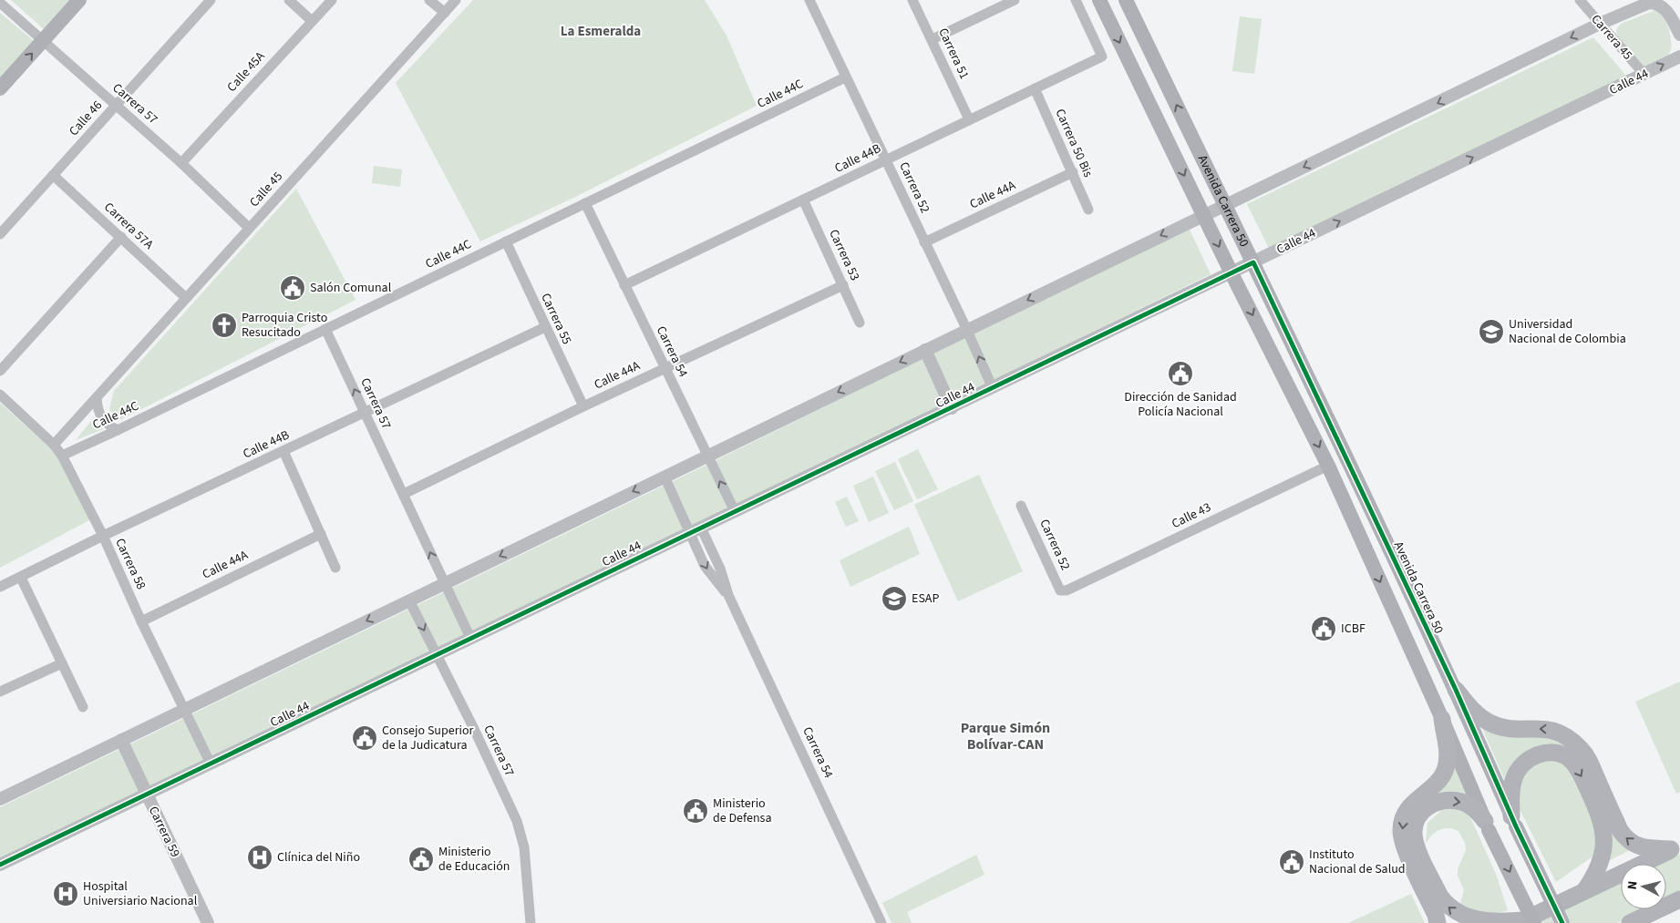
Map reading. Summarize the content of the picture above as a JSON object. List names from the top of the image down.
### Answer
{
  "streets": {
    "main road": ["Avenida Carrera 50"],
    "street": [
      "Carrera 45",
      "Carrera 51",
      "Calle 45A",
      "Calle 44",
      "Calle 44C",
      "Carrera 57",
      "Calle 46",
      "Carrera 50 Bis",
      "Calle 44B",
      "Carrera 52",
      "Calle 45",
      "Calle 44A",
      "Carrera 57A",
      "Carrera 53",
      "Carrera 55",
      "Carrera 54",
      "Calle 43",
      "Carrera 58",
      "Carrera 59"
    ]
  },
  "crossings": [
    ["Carrera 45", "Calle 44"],
    ["Carrera 51", "Calle 44B"],
    ["Calle 45A", "Carrera 57"],
    ["Calle 44", "Carrera 57"],
    ["Calle 44", "Carrera 52"],
    ["Calle 44", "Avenida Carrera 50"],
    ["Calle 44", "Carrera 54"],
    ["Calle 44", "Carrera 58"],
    ["Calle 44", "Carrera 59"],
    ["Calle 44C", "Carrera 57"],
    ["Calle 44C", "Carrera 52"],
    ["Calle 44C", "Carrera 55"],
    ["Calle 44C", "Carrera 54"],
    ["Calle 44C", "Carrera 58"],
    ["Carrera 57", "Calle 46"],
    ["Carrera 57", "Calle 44B"],
    ["Carrera 57", "Calle 45"],
    ["Carrera 57", "Calle 44A"],
    ["Calle 46", "Carrera 57A"],
    ["Carrera 50 Bis", "Calle 44B"],
    ["Carrera 50 Bis", "Calle 44A"],
    ["Calle 44B", "Carrera 52"],
    ["Calle 44B", "Carrera 53"],
    ["Calle 44B", "Carrera 55"],
    ["Calle 44B", "Carrera 54"],
    ["Calle 44B", "Carrera 58"],
    ["Carrera 52", "Calle 44A"],
    ["Carrera 52", "Calle 43"],
    ["Calle 45", "Carrera 57A"],
    ["Calle 45", "Carrera 58"],
    ["Calle 44A", "Carrera 53"],
    ["Calle 44A", "Carrera 55"],
    ["Calle 44A", "Carrera 54"],
    ["Calle 44A", "Carrera 58"],
    ["Avenida Carrera 50", "Calle 43"]
  ],
  "districts": ["La Esmeralda", "Parque Simón Bolívar-CAN"],
  "places": {
    "public building": [
      "Salón Comunal",
      "Dirección de Sanidad Policía Nacional",
      "ICBF",
      "Consejo Superior de la Judicatura",
      "Ministerio de Defensa",
      "Ministerio de Educación",
      "Instituto Nacional de Salud"
    ],
    "church": ["Parroquia Cristo Resucitado"],
    "school or university": ["Universidad Nacional de Colombia", "ESAP"],
    "hospital": ["Clínica del Niño", "Hospital Universiario Nacional"]
  },
  "north": "left"
}
